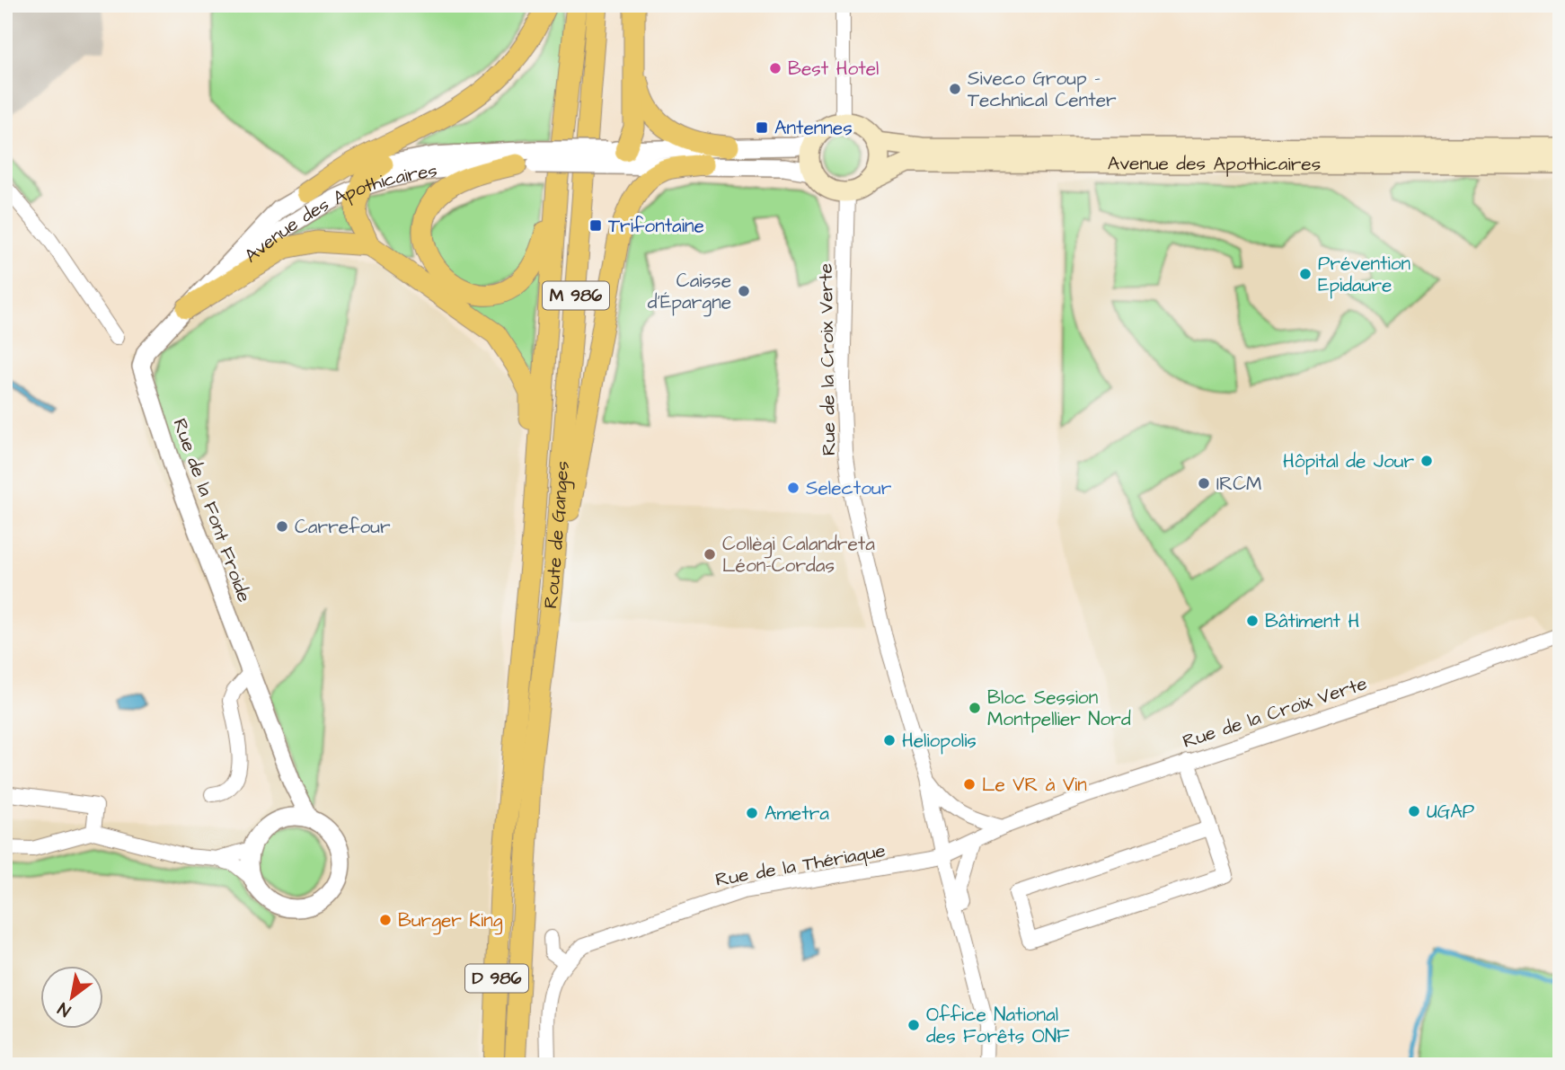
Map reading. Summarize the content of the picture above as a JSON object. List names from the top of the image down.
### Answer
{
  "streets": {
    "main road": [
      "Avenue des Apothicaires",
      "M 986",
      "Route de Ganges",
      "D 986"
    ],
    "street": ["Rue de la Croix Verte", "Rue de la Font Froide", "Rue de la Thériaque"]
  },
  "crossings": [
    ["Avenue des Apothicaires", "M 986"],
    ["Avenue des Apothicaires", "Rue de la Croix Verte"],
    ["Avenue des Apothicaires", "Rue de la Font Froide"],
    ["M 986", "Route de Ganges"],
    ["Rue de la Croix Verte", "Rue de la Thériaque"]
  ],
  "places": {
    "other": [
      "Best Hotel",
      "Siveco Group - Technical Center",
      "Prévention Epidaure",
      "Caisse d'Épargne",
      "Hôpital de Jour",
      "IRCM",
      "Selectour",
      "Carrefour",
      "Collègi Calandreta Léon-Cordas",
      "Bâtiment H",
      "Bloc Session Montpellier Nord",
      "Heliopolis",
      "Le VR à Vin",
      "UGAP",
      "Ametra",
      "Burger King",
      "Office National des Forêts ONF"
    ],
    "transit": ["Antennes", "Trifontaine"]
  },
  "north": "bottom left"
}
